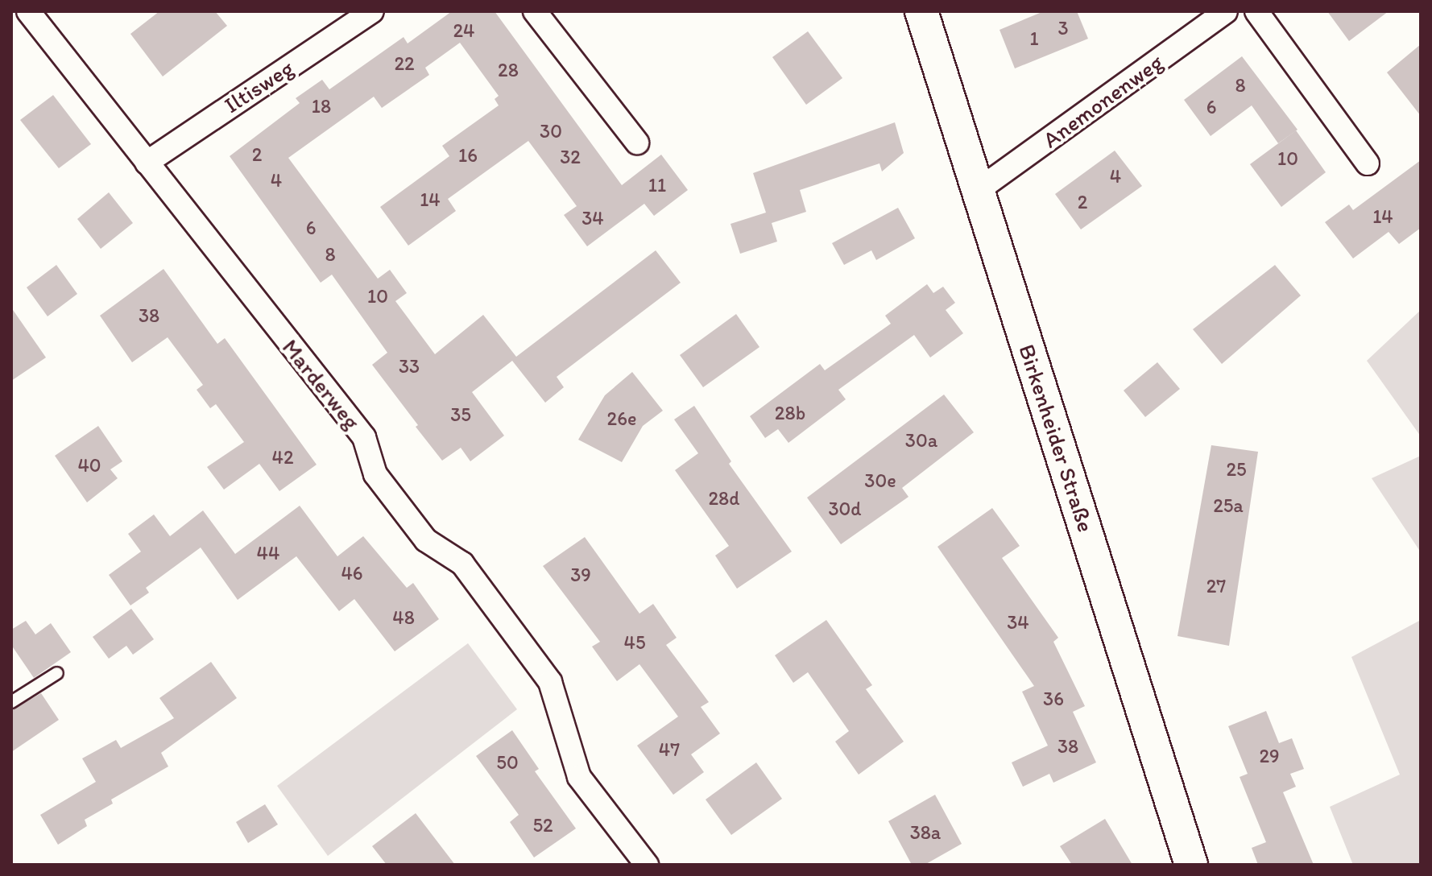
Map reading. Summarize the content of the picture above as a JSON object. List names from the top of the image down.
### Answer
{
  "streets": {
    "street": [
      "Iltisweg",
      "Anemonenweg",
      "Marderweg",
      "Birkenheider Straße"
    ]
  },
  "crossings": [
    ["Iltisweg", "Marderweg"],
    ["Anemonenweg", "Birkenheider Straße"]
  ],
  "house_numbers": [
    "3",
    "24",
    "1",
    "22",
    "28",
    "8",
    "18",
    "6",
    "30",
    "2",
    "16",
    "32",
    "10",
    "4",
    "4",
    "11",
    "14",
    "2",
    "14",
    "34",
    "6",
    "8",
    "10",
    "38",
    "33",
    "28b",
    "35",
    "26e",
    "30a",
    "42",
    "40",
    "25",
    "30e",
    "28d",
    "25a",
    "30d",
    "44",
    "46",
    "39",
    "27",
    "48",
    "34",
    "45",
    "36",
    "38",
    "47",
    "29",
    "50",
    "52",
    "38a"
  ]
}
